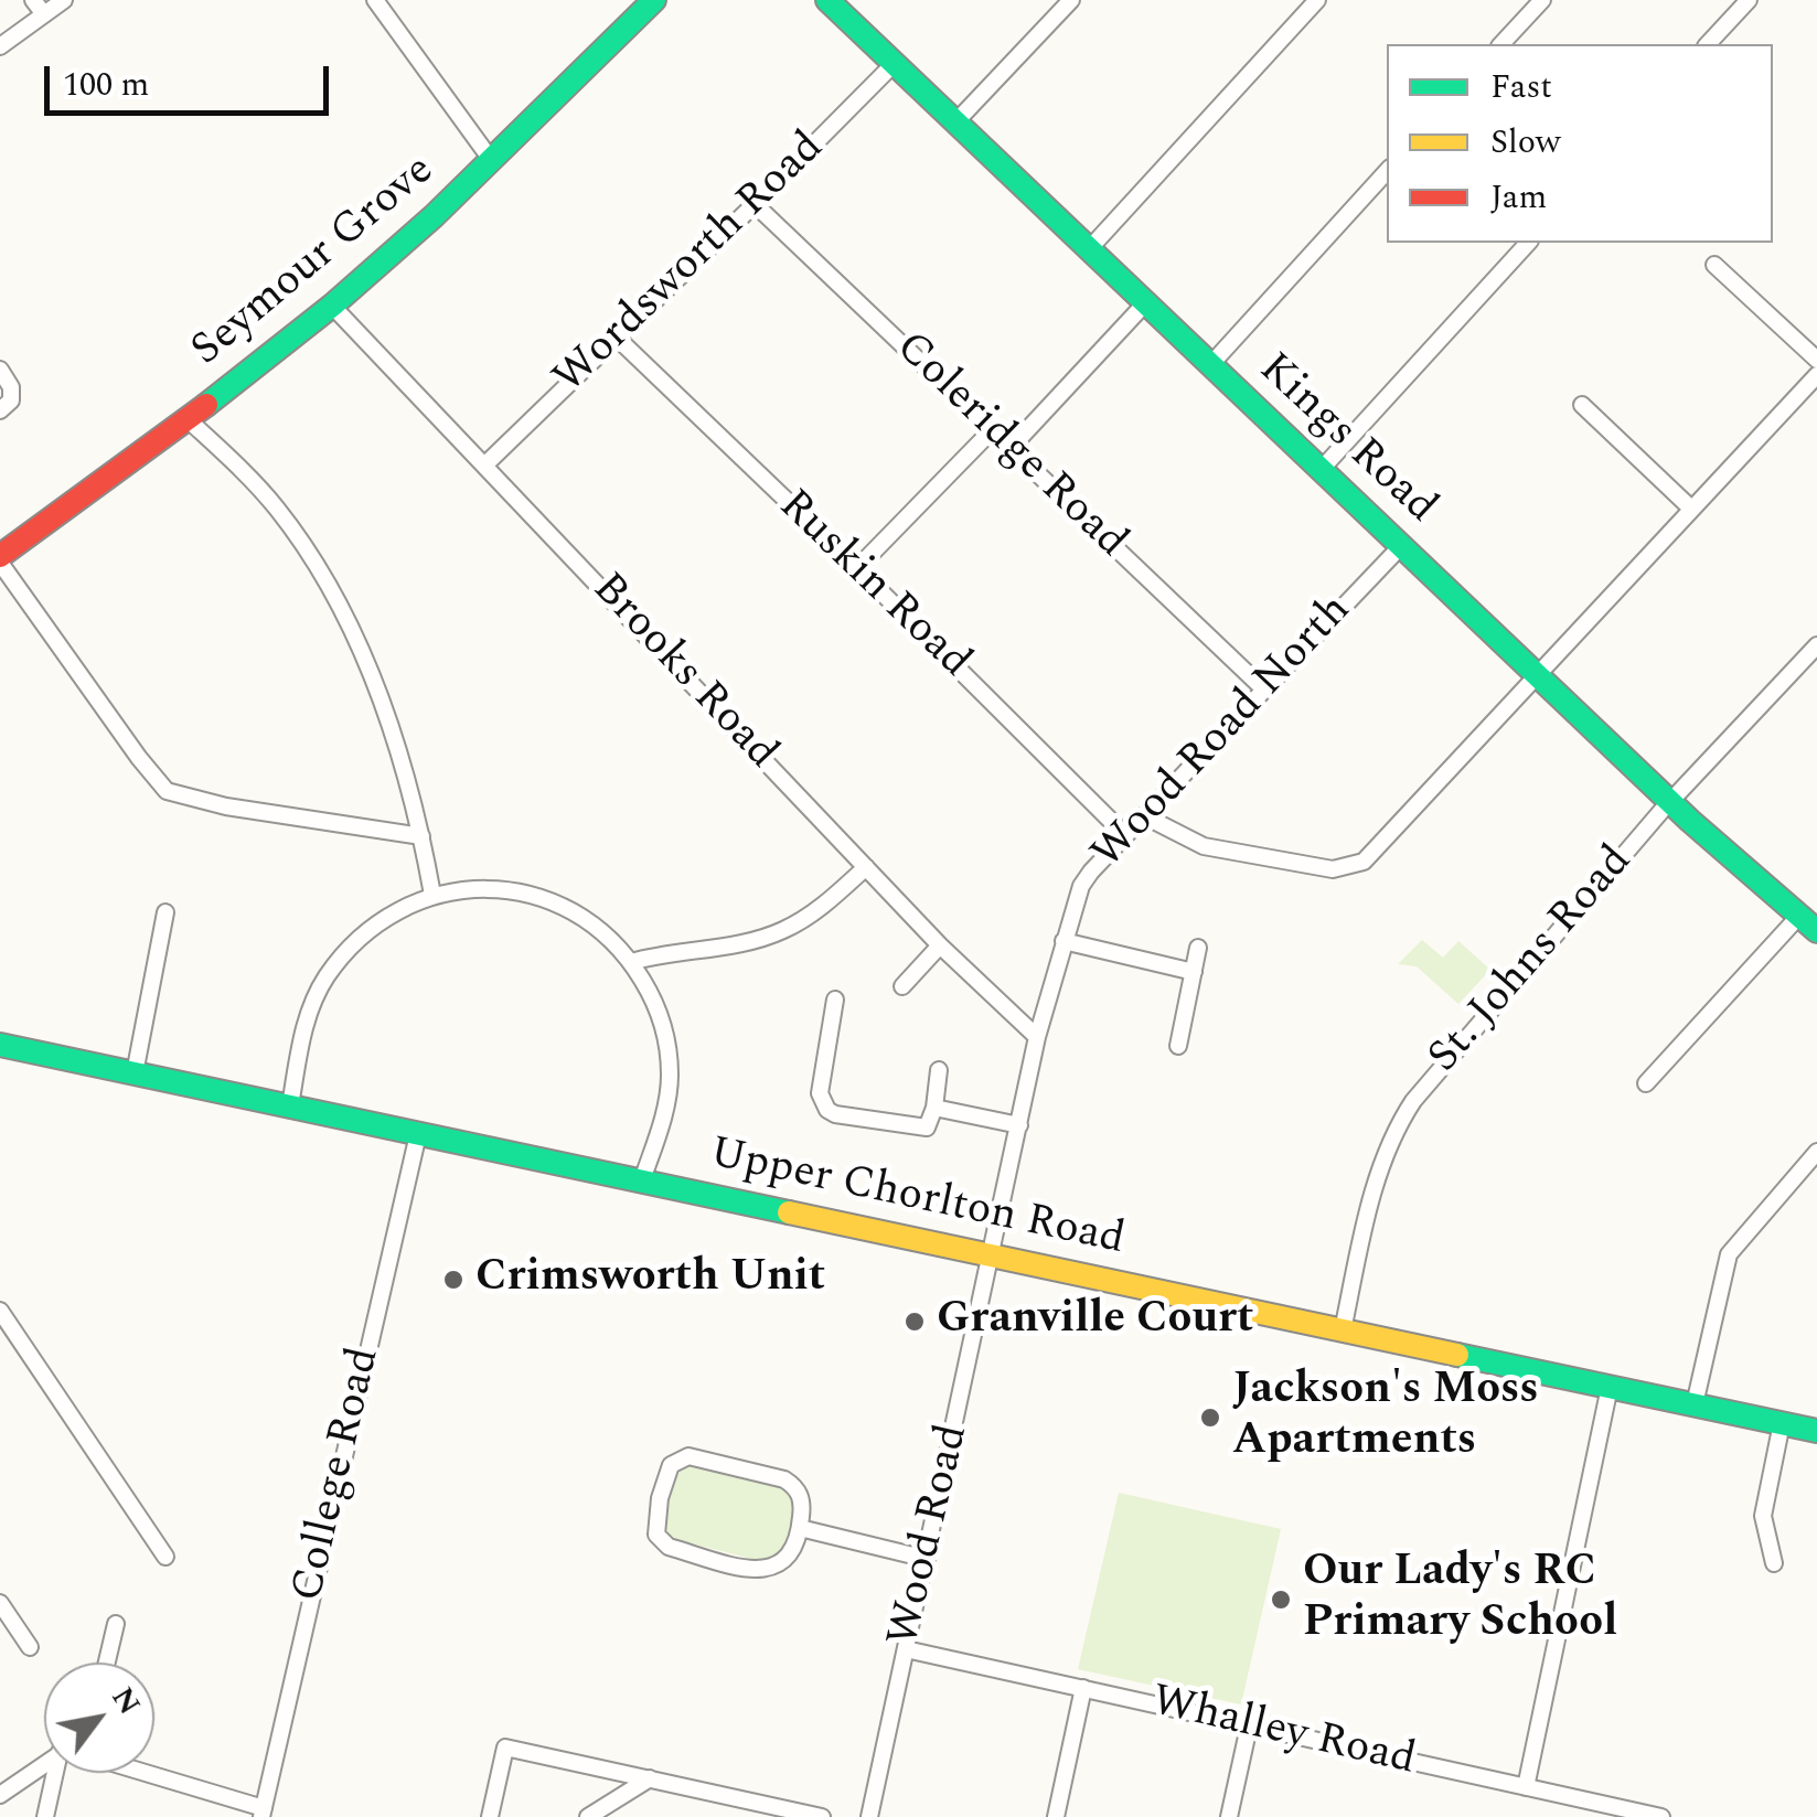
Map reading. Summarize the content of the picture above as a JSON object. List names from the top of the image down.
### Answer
{
  "streets": {
    "main road": ["Seymour Grove", "Kings Road", "Upper Chorlton Road"],
    "street": [
      "Wordsworth Road",
      "Coleridge Road",
      "Ruskin Road",
      "Brooks Road",
      "Wood Road North",
      "St. Johns Road",
      "College Road",
      "Wood Road",
      "Whalley Road"
    ]
  },
  "crossings": [
    ["Seymour Grove", "Brooks Road"],
    ["Wordsworth Road", "Kings Road"],
    ["Wordsworth Road", "Coleridge Road"],
    ["Wordsworth Road", "Ruskin Road"],
    ["Wordsworth Road", "Brooks Road"],
    ["Kings Road", "Wood Road North"],
    ["Kings Road", "St. Johns Road"],
    ["Coleridge Road", "Wood Road North"],
    ["Ruskin Road", "Wood Road North"],
    ["Brooks Road", "Wood Road North"],
    ["Wood Road North", "Upper Chorlton Road"],
    ["Wood Road North", "Wood Road"],
    ["St. Johns Road", "Upper Chorlton Road"],
    ["Upper Chorlton Road", "College Road"],
    ["Upper Chorlton Road", "Wood Road"],
    ["Wood Road", "Whalley Road"]
  ],
  "places": [
    "Crimsworth Unit",
    "Granville Court",
    "Jackson's Moss Apartments",
    "Our Lady's RC Primary School"
  ],
  "legend": ["Fast", "Slow", "Jam"],
  "scale_bar": "100 m",
  "north": "top right"
}
